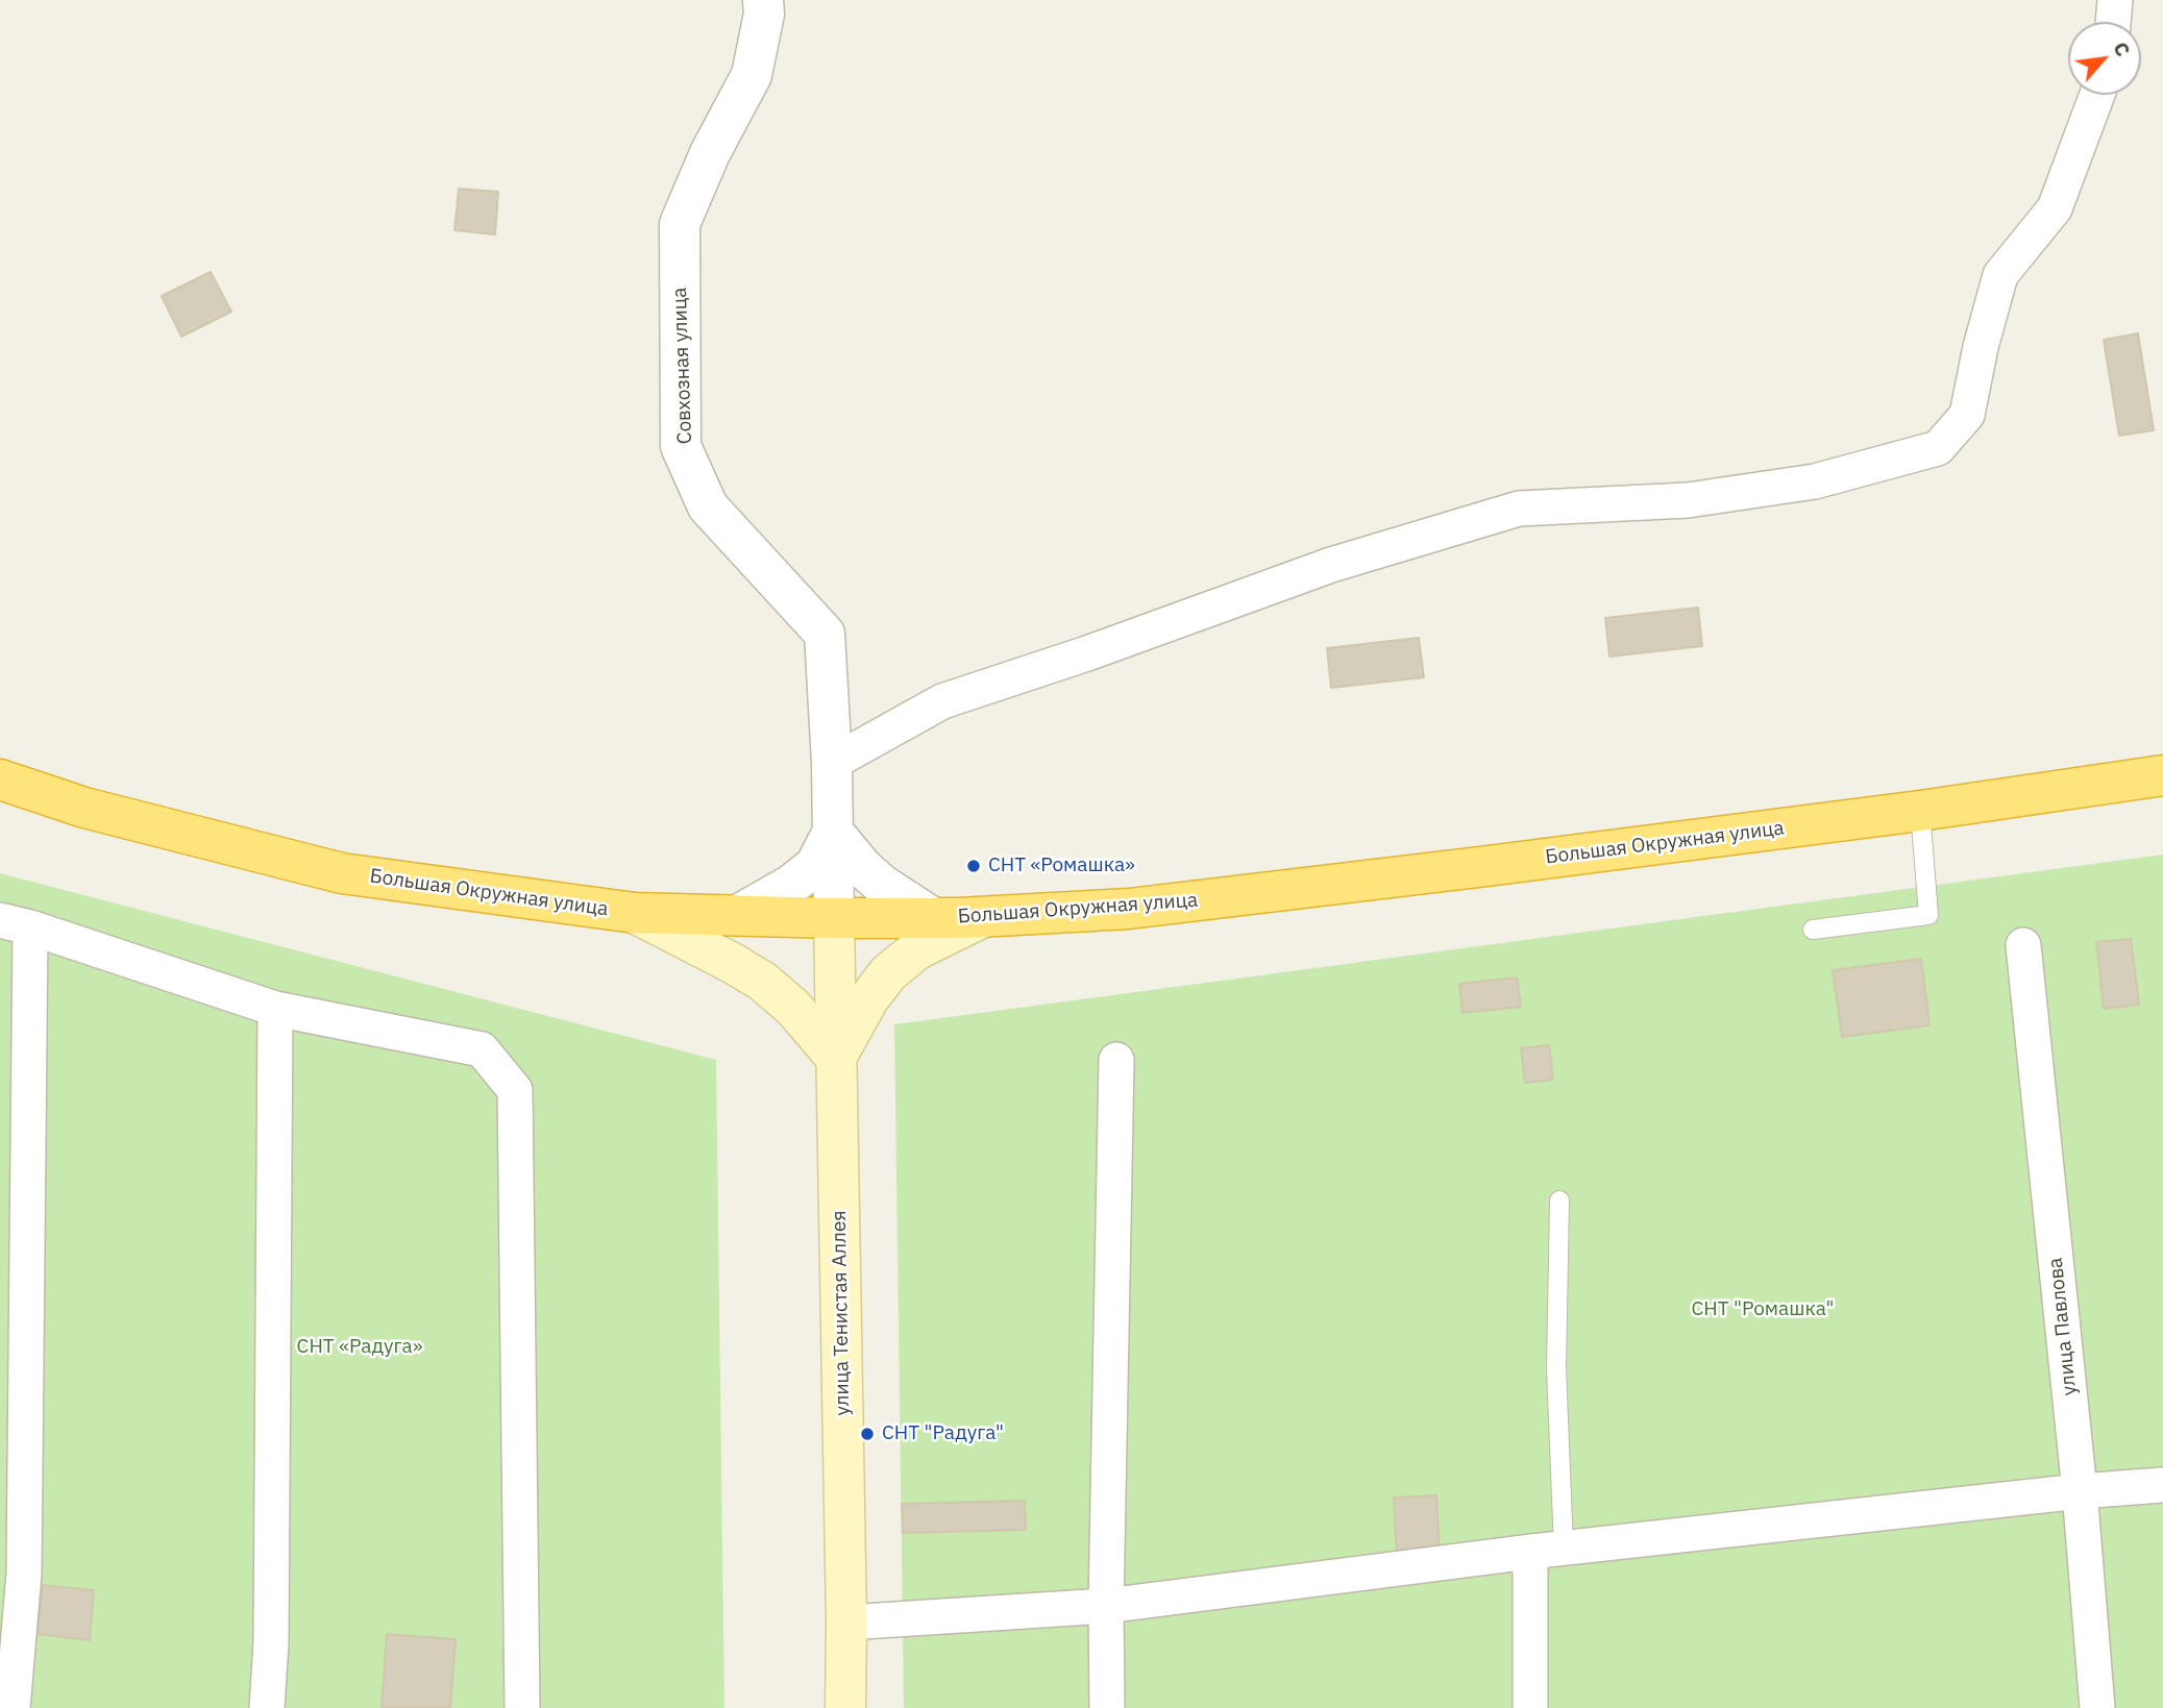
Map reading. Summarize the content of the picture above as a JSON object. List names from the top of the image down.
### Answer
{
  "streets": {
    "highway": ["Большая Окружная улица"],
    "main road": ["улица Тенистая Аллея"],
    "street": ["Совхозная улица", "улица Павлова"]
  },
  "crossings": [
    ["Совхозная улица", "Большая Окружная улица"],
    ["Совхозная улица", "улица Тенистая Аллея"],
    ["Большая Окружная улица", "улица Тенистая Аллея"]
  ],
  "parks": ["СНТ \"Ромашка\"", "СНТ «Радуга»"],
  "places": ["СНТ «Ромашка»", "СНТ \"Радуга\""],
  "north": "top right"
}
